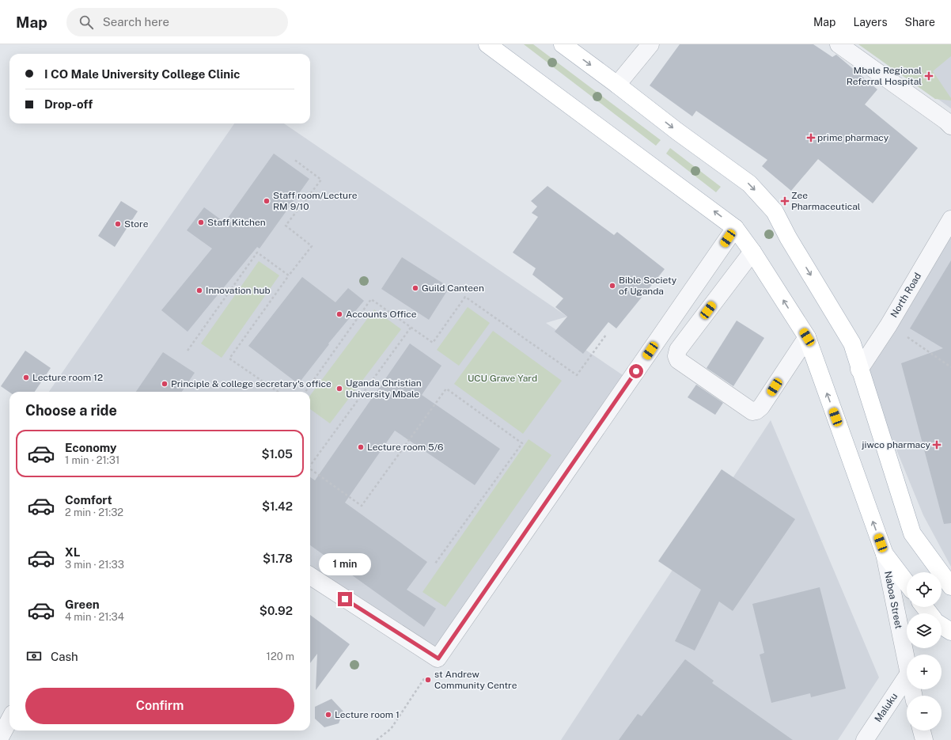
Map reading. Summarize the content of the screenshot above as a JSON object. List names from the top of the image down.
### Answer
{
  "streets": {
    "street": ["North Road", "Naboa Street", "Maluku"]
  },
  "parks": ["UCU Grave Yard"],
  "places": {
    "health": [
      "Mbale Regional Referral Hospital",
      "prime pharmacy",
      "Zee Pharmaceutical",
      "jiwco pharmacy"
    ],
    "other": [
      "Staff room/Lecture RM 9/10",
      "Staff Kitchen",
      "Store",
      "Bible Society of Uganda",
      "Guild Canteen",
      "Innovation hub",
      "Accounts Office",
      "Lecture room 12",
      "Principle & college secretary's office",
      "Uganda Christian University Mbale",
      "Lecture room 5/6",
      "st Andrew Community Centre",
      "Lecture room 1"
    ]
  },
  "page": {
    "header": "Map",
    "search": "Search here",
    "nav": ["Map", "Layers", "Share"],
    "banner": ["I CO Male University College Clinic", "Drop-off"],
    "heading": "Choose a ride",
    "list": [
      {
        "name": "Economy",
        "note": "1 min · 21:31",
        "value": "$1.05"
      },
      {
        "name": "Comfort",
        "note": "2 min · 21:32",
        "value": "$1.42"
      },
      {
        "name": "XL",
        "note": "3 min · 21:33",
        "value": "$1.78"
      },
      {
        "name": "Green",
        "note": "4 min · 21:34",
        "value": "$0.92"
      }
    ],
    "bubble": "1 min",
    "map_buttons": ["+", "−"],
    "pay": ["Cash", "120 m"],
    "buttons": "Confirm"
  }
}
